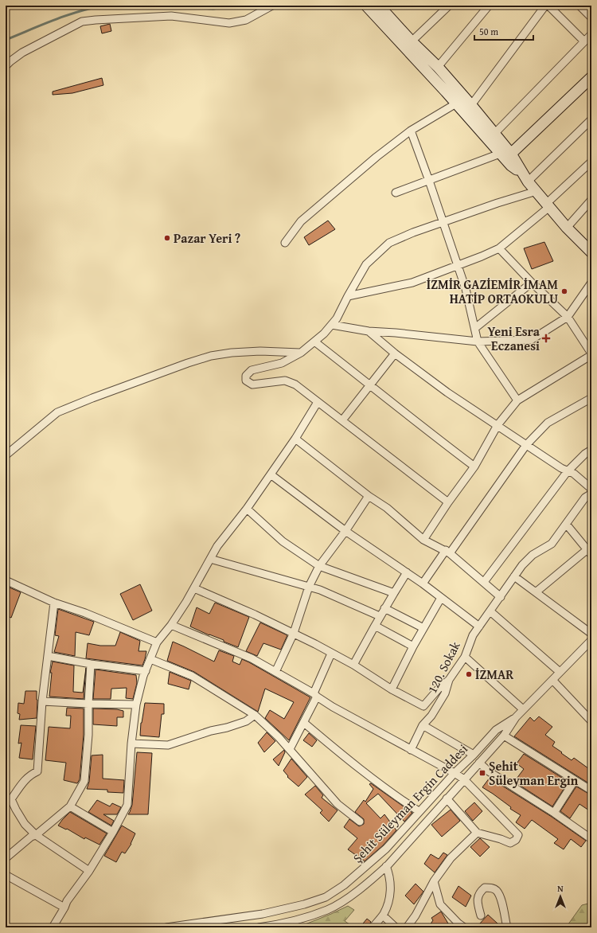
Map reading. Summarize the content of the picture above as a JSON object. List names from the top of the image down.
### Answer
{
  "streets": {
    "street": ["120. Sokak", "Şehit Süleyman Ergin Caddesi"]
  },
  "places": {
    "other": ["Pazar Yeri ?", "İZMİR GAZİEMİR İMAM HATİP ORTAOKULU", "İZMAR"],
    "health": ["Yeni Esra Eczanesi"],
    "transit": ["Şehit Süleyman Ergin"]
  },
  "scale_bar": "50 m",
  "north": "top"
}
